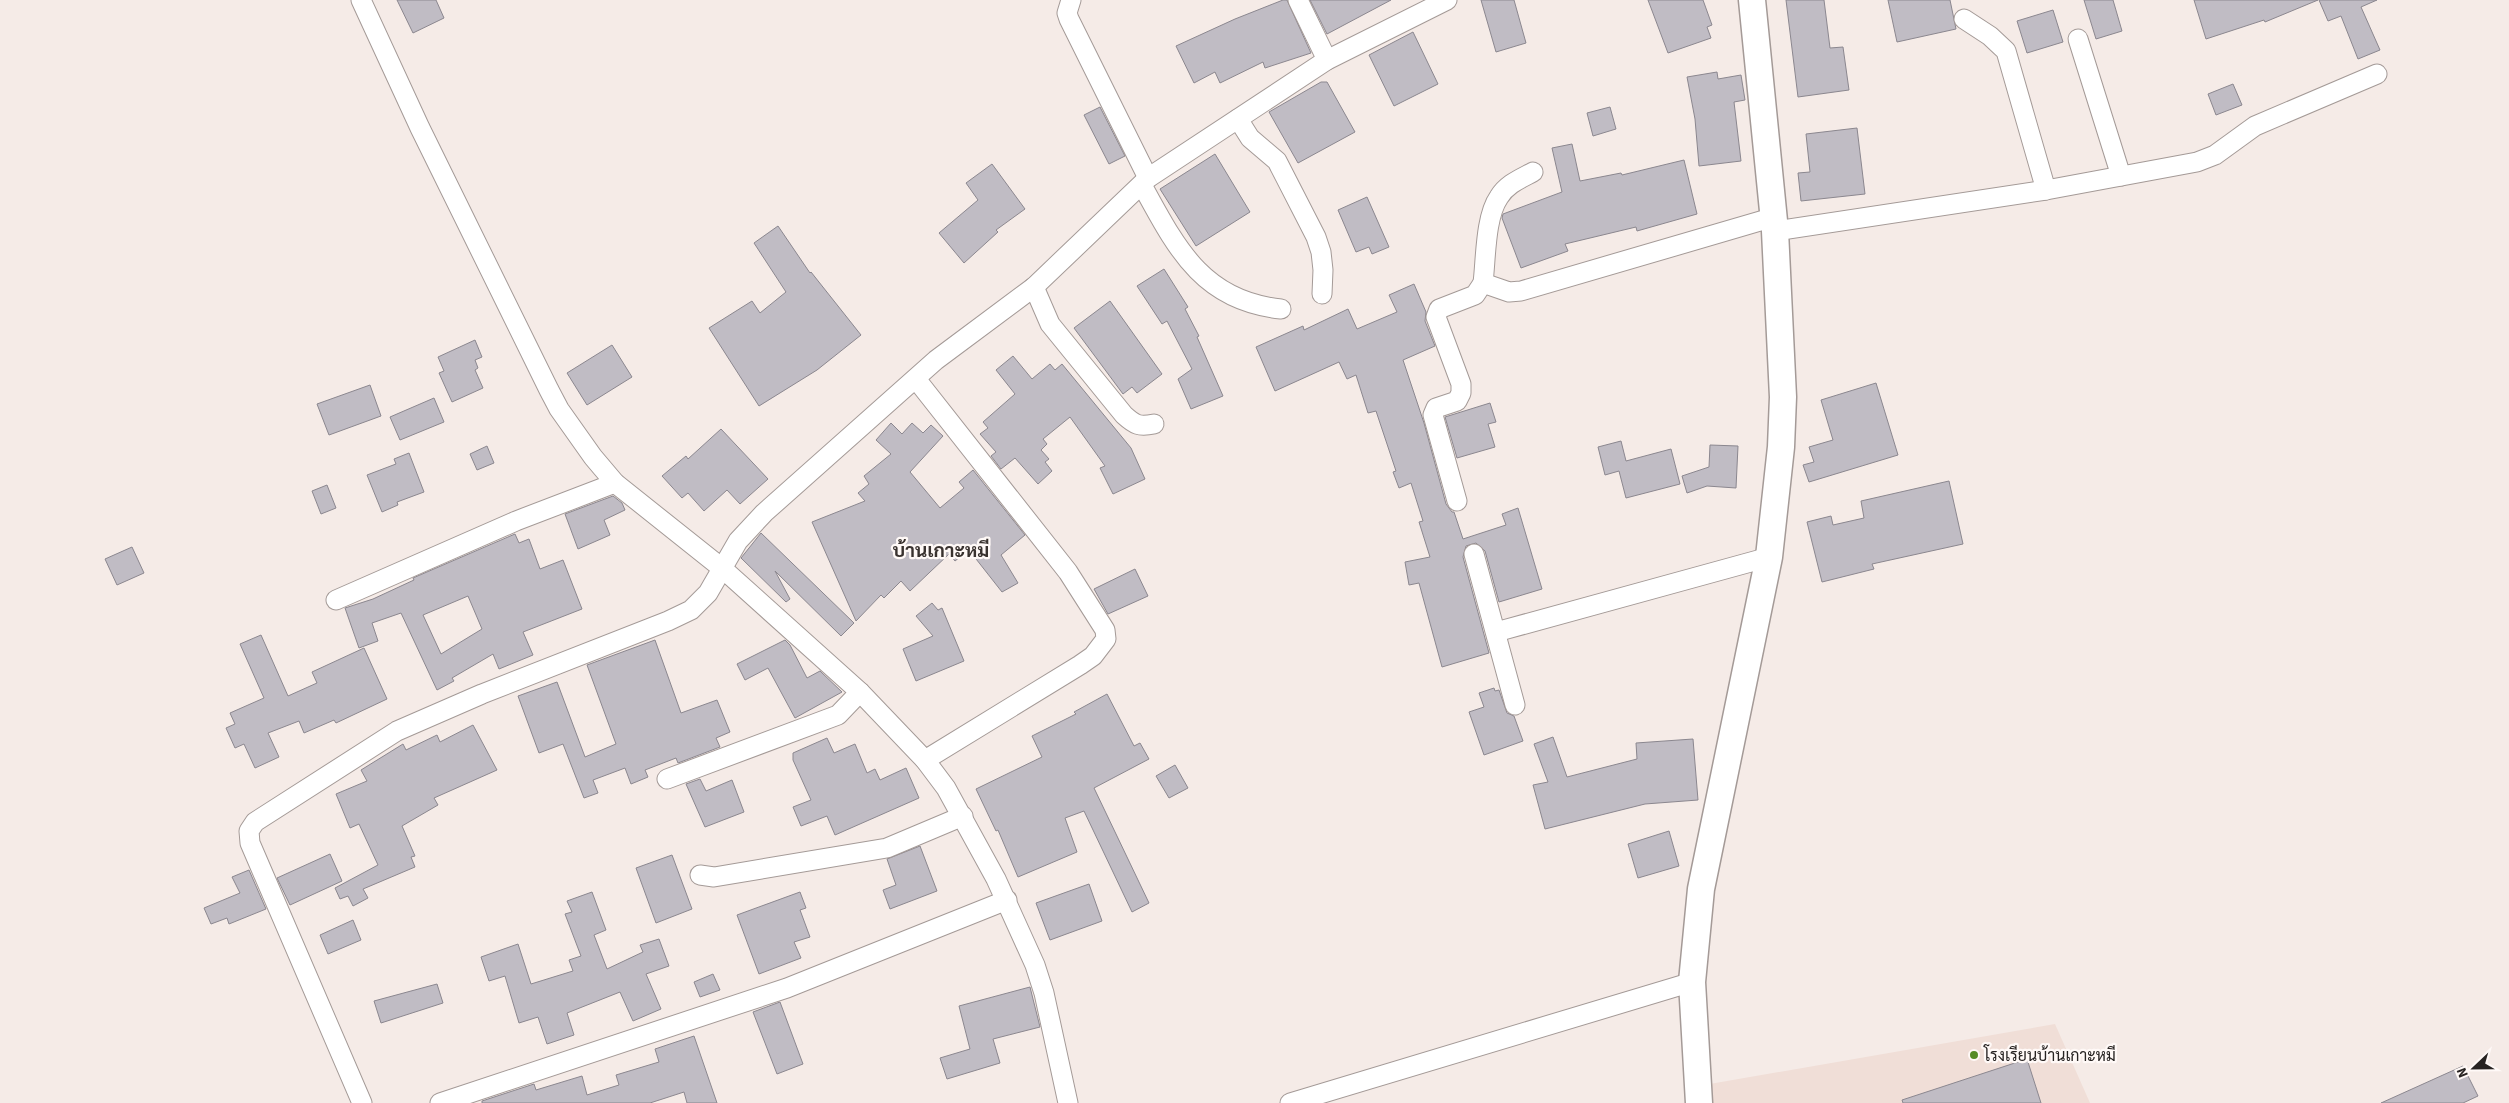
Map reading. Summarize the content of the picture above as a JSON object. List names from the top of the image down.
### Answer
{
  "districts": ["บ้านเกาะหมี"],
  "places": ["โรงเรียนบ้านเกาะหมี"],
  "north": "left"
}
